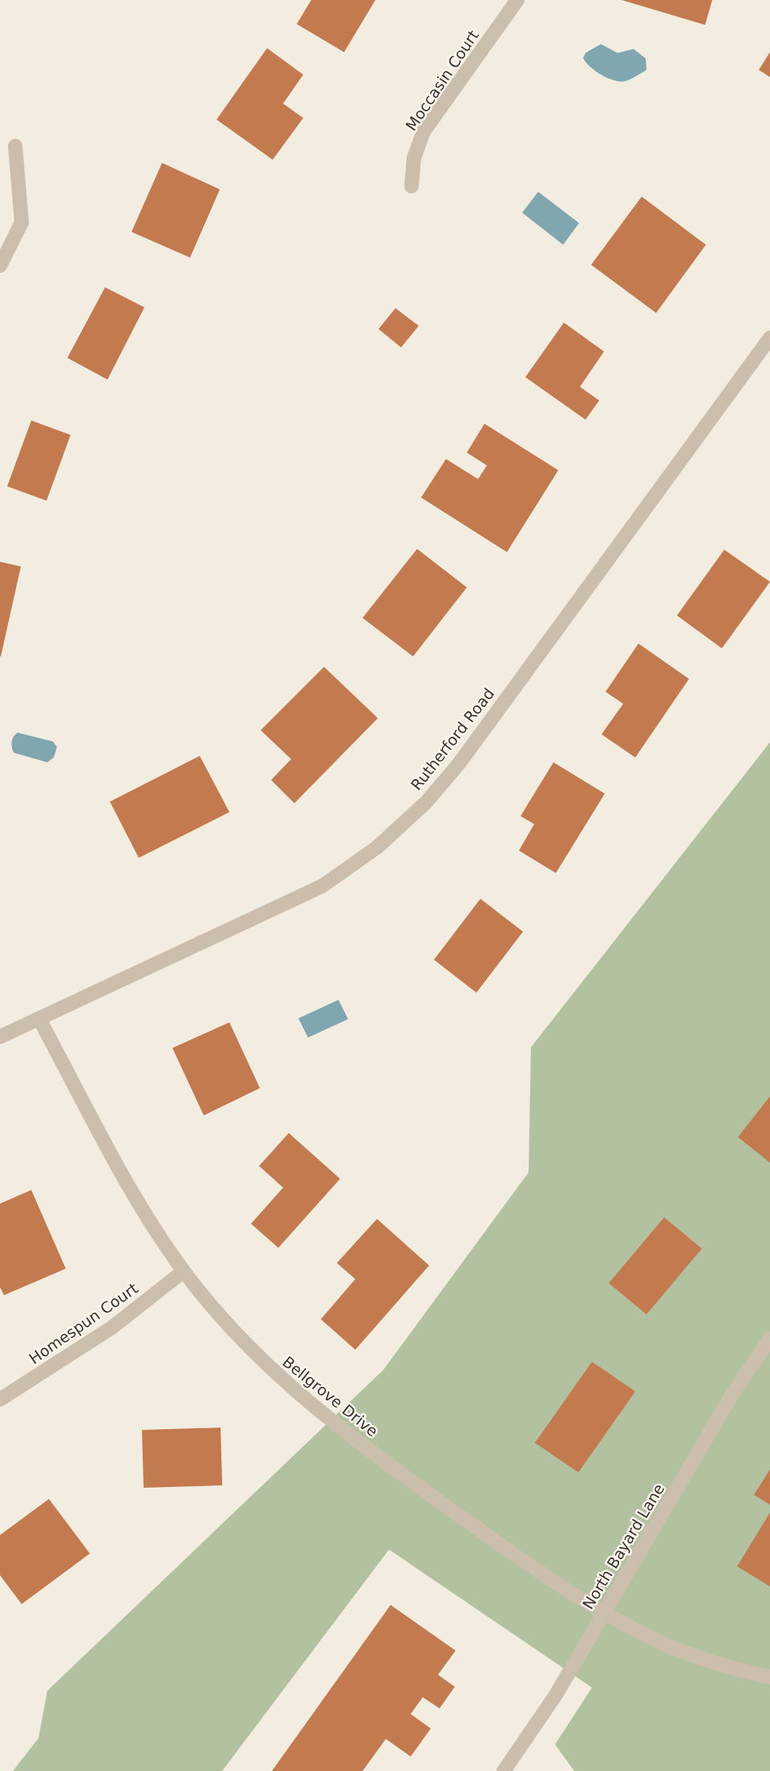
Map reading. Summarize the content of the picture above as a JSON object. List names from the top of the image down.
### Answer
{
  "streets": {
    "street": [
      "Moccasin Court",
      "Rutherford Road",
      "Homespun Court",
      "Bellgrove Drive",
      "North Bayard Lane"
    ]
  },
  "crossings": [
    ["Rutherford Road", "Bellgrove Drive"],
    ["Homespun Court", "Bellgrove Drive"],
    ["Bellgrove Drive", "North Bayard Lane"]
  ]
}
